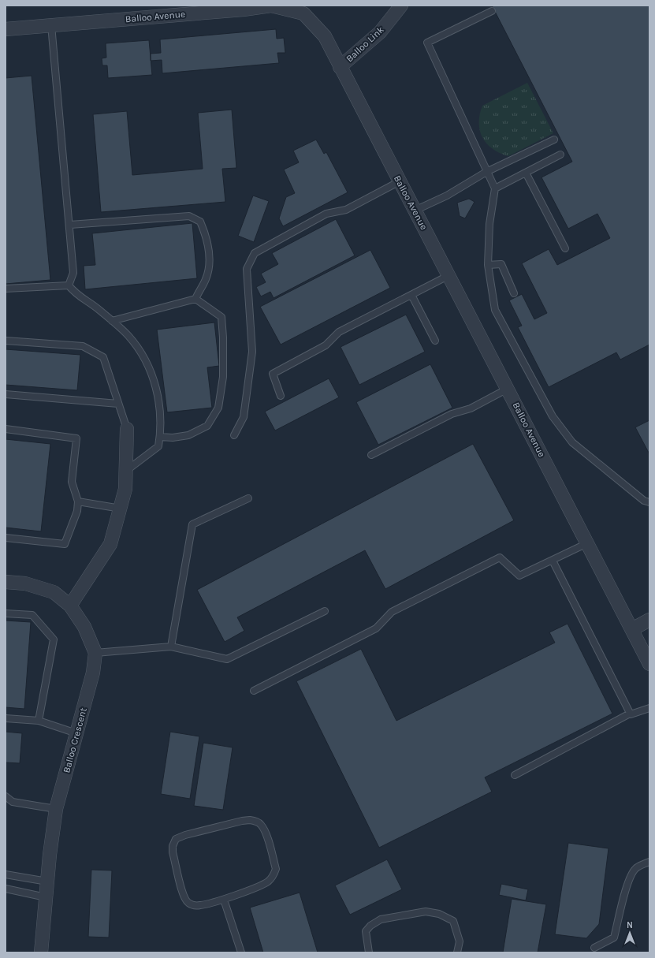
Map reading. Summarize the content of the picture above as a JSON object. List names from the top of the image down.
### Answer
{
  "streets": {
    "street": ["Balloo Avenue", "Balloo Link", "Balloo Crescent"]
  },
  "crossings": [
    ["Balloo Avenue", "Balloo Link"]
  ],
  "north": "top"
}
